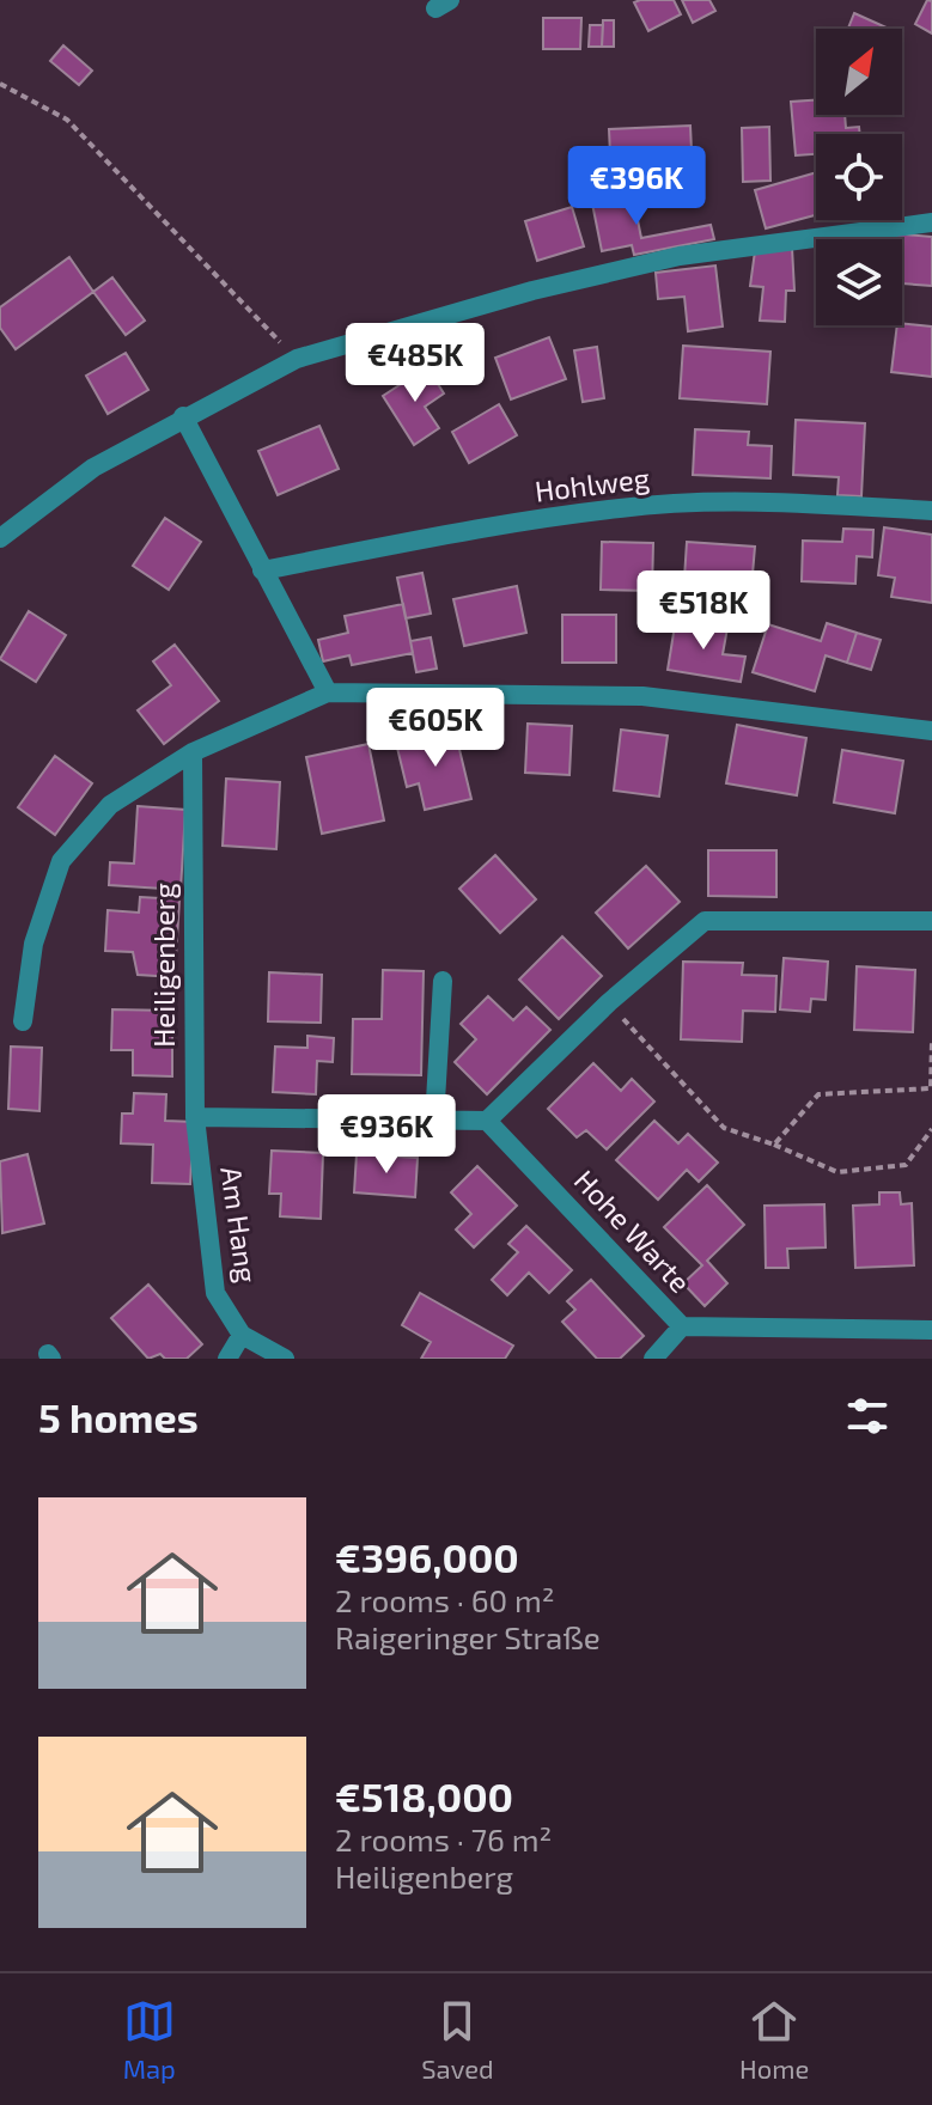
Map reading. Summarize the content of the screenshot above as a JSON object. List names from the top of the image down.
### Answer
{
  "streets": {
    "street": [
      "Hohlweg",
      "Heiligenberg",
      "Am Hang",
      "Hohe Warte"
    ]
  },
  "crossings": [
    ["Heiligenberg", "Am Hang"]
  ],
  "north": "top right",
  "page": {
    "price": [
      "€396K",
      "€485K",
      "€518K",
      "€605K",
      "€936K"
    ],
    "heading": "5 homes",
    "list": [
      {
        "name": "€396,000",
        "note": "2 rooms · 60 m² · Raigeringer Straße"
      },
      {
        "name": "€518,000",
        "note": "2 rooms · 76 m² · Heiligenberg"
      }
    ],
    "tabs": ["Map", "Saved", "Home"]
  }
}
